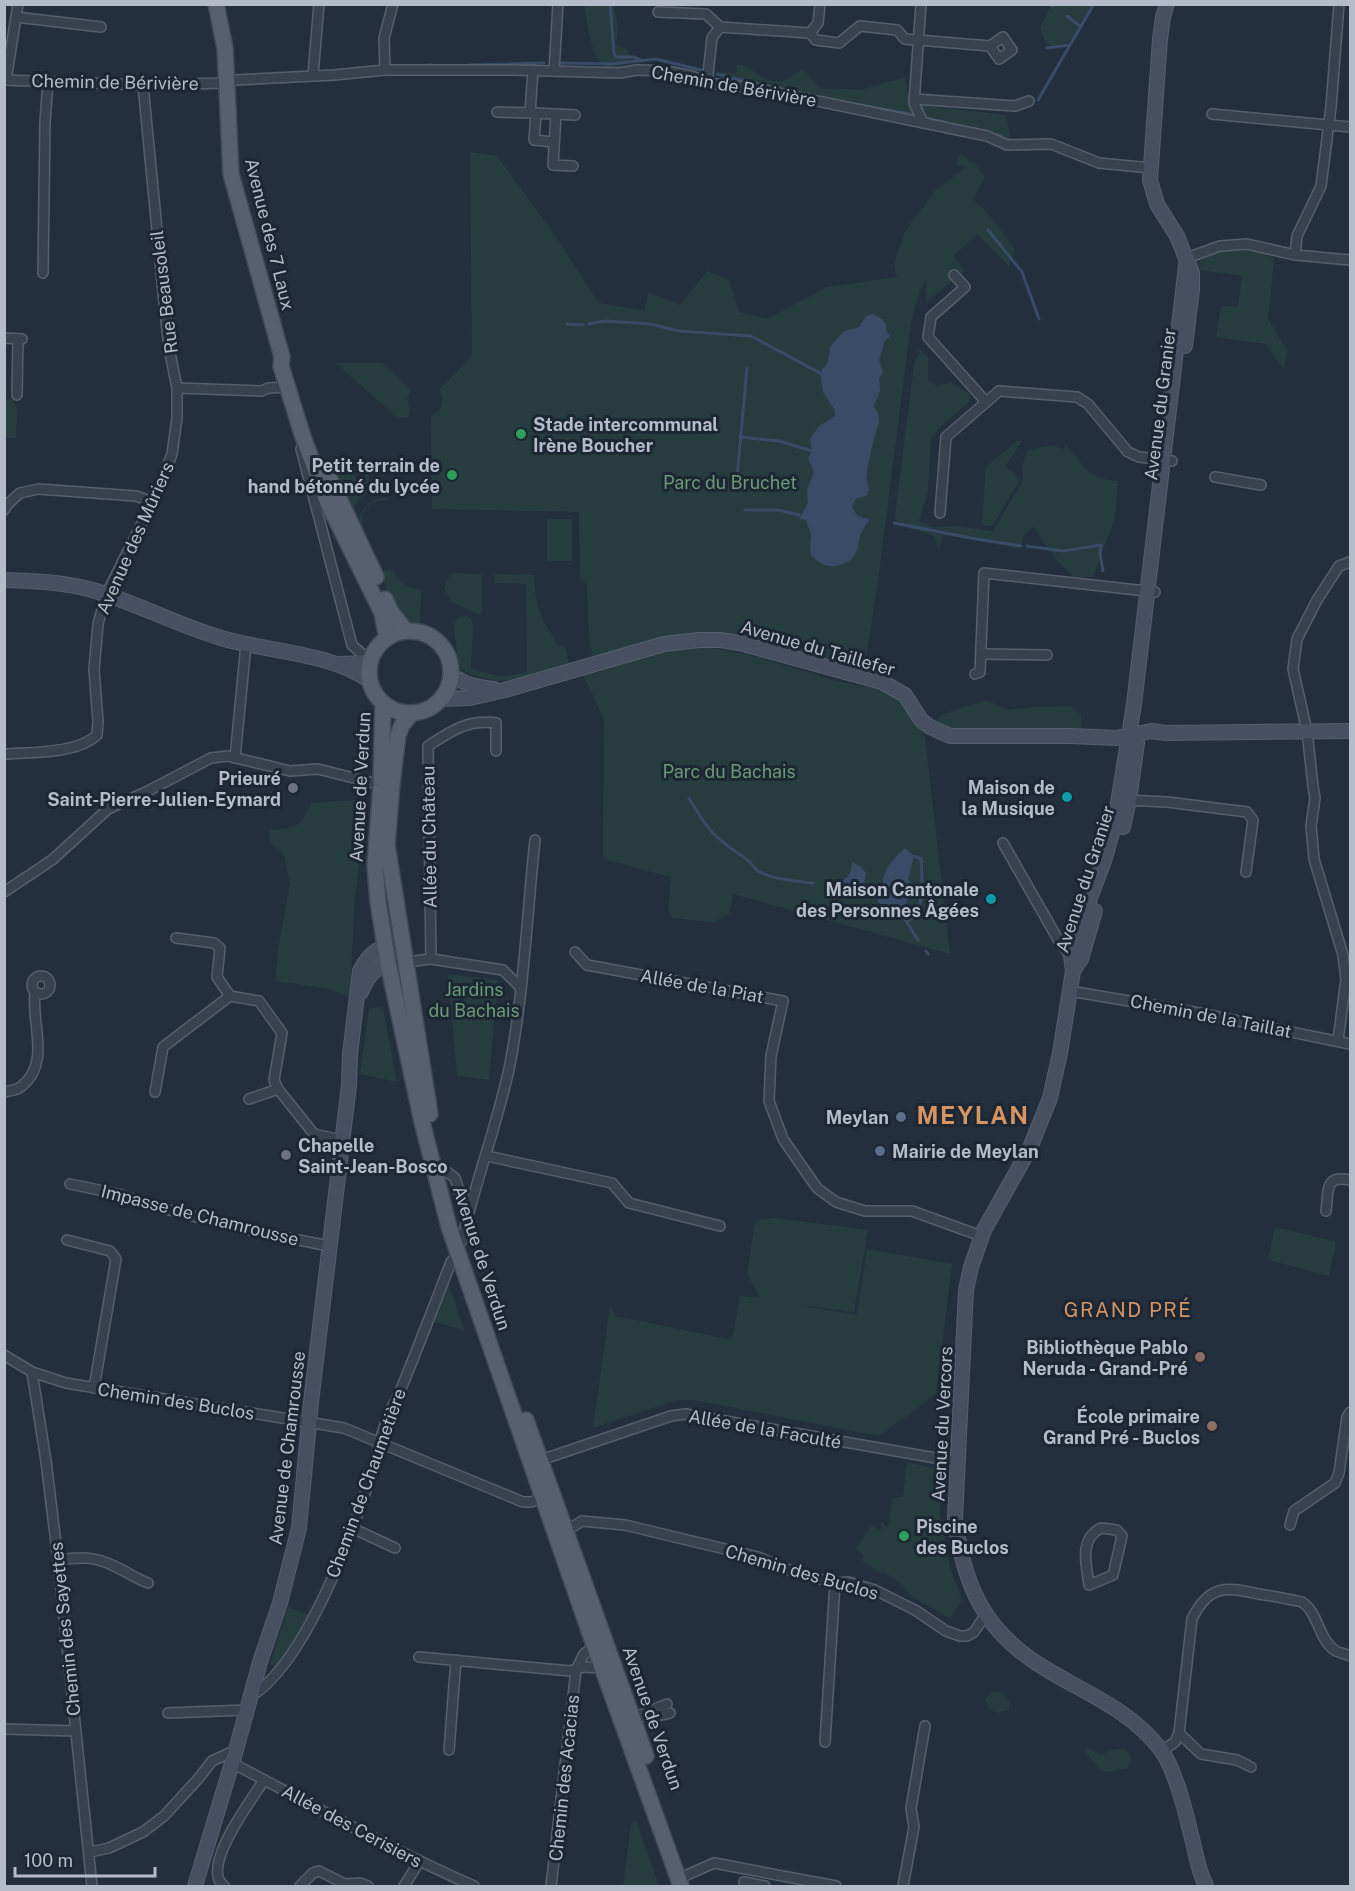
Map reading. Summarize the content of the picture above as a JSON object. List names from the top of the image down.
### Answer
{
  "streets": {
    "main road": ["Avenue des 7 Laux", "Avenue de Verdun"],
    "street": [
      "Chemin de Bérivière",
      "Rue Beausoleil",
      "Avenue du Granier",
      "Avenue des Mûriers",
      "Avenue du Taillefer",
      "Allée du Château",
      "Allée de la Piat",
      "Chemin de la Taillat",
      "Impasse de Chamrousse",
      "Chemin des Buclos",
      "Avenue du Vercors",
      "Allée de la Faculté",
      "Avenue de Chamrousse",
      "Chemin de Chaumetière",
      "Chemin des Sayettes",
      "Chemin des Acacias",
      "Allée des Cerisiers"
    ]
  },
  "crossings": [
    ["Chemin de Bérivière", "Avenue des 7 Laux"],
    ["Chemin de Bérivière", "Rue Beausoleil"],
    ["Avenue des 7 Laux", "Avenue du Taillefer"],
    ["Avenue des 7 Laux", "Avenue de Verdun"],
    ["Rue Beausoleil", "Avenue des Mûriers"],
    ["Avenue du Granier", "Avenue du Taillefer"],
    ["Avenue du Granier", "Avenue du Vercors"],
    ["Avenue du Taillefer", "Avenue de Verdun"],
    ["Avenue de Verdun", "Chemin des Buclos"],
    ["Avenue de Verdun", "Allée de la Faculté"],
    ["Avenue de Verdun", "Avenue de Chamrousse"],
    ["Avenue de Verdun", "Chemin de Chaumetière"],
    ["Allée de la Piat", "Avenue du Vercors"],
    ["Chemin de la Taillat", "Avenue du Vercors"],
    ["Impasse de Chamrousse", "Avenue de Chamrousse"],
    ["Chemin des Buclos", "Avenue du Vercors"],
    ["Chemin des Buclos", "Avenue de Chamrousse"],
    ["Chemin des Buclos", "Chemin de Chaumetière"],
    ["Chemin des Buclos", "Chemin des Sayettes"],
    ["Avenue du Vercors", "Allée de la Faculté"],
    ["Avenue de Chamrousse", "Chemin de Chaumetière"],
    ["Avenue de Chamrousse", "Allée des Cerisiers"]
  ],
  "districts": ["MEYLAN", "GRAND PRÉ"],
  "parks": ["Parc du Bruchet", "Parc du Bachais", "Jardins du Bachais"],
  "places": [
    "Stade intercommunal Irène Boucher",
    "Petit terrain de hand bétonné du lycée",
    "Prieuré Saint-Pierre-Julien-Eymard",
    "Maison de la Musique",
    "Maison Cantonale des Personnes Âgées",
    "Meylan",
    "Mairie de Meylan",
    "Chapelle Saint-Jean-Bosco",
    "Bibliothèque Pablo Neruda - Grand-Pré",
    "École primaire Grand Pré - Buclos",
    "Piscine des Buclos"
  ],
  "scale_bar": "100 m"
}
